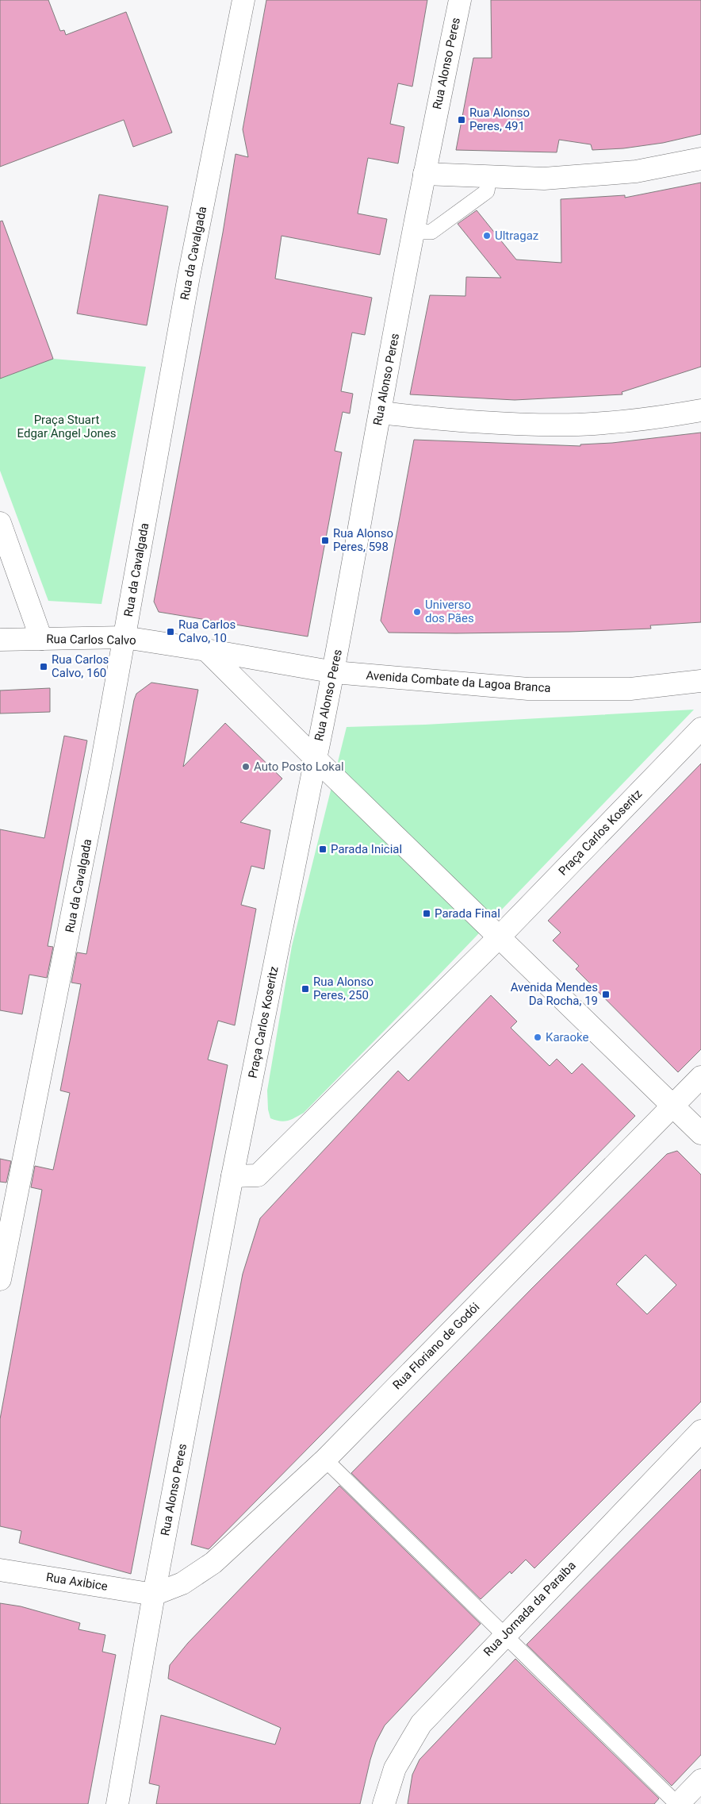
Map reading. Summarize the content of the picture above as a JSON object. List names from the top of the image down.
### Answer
{
  "streets": {
    "street": [
      "Rua Alonso Peres",
      "Rua da Cavalgada",
      "Rua Carlos Calvo",
      "Avenida Combate da Lagoa Branca",
      "Praça Carlos Koseritz",
      "Rua Floriano de Godói",
      "Rua Axibice",
      "Rua Jornada da Paraiba"
    ]
  },
  "crossings": [
    ["Rua Alonso Peres", "Rua Carlos Calvo"],
    ["Rua Alonso Peres", "Avenida Combate da Lagoa Branca"],
    ["Rua Alonso Peres", "Praça Carlos Koseritz"],
    ["Rua Alonso Peres", "Rua Floriano de Godói"],
    ["Rua Alonso Peres", "Rua Axibice"],
    ["Rua da Cavalgada", "Rua Carlos Calvo"],
    ["Rua Carlos Calvo", "Avenida Combate da Lagoa Branca"],
    ["Rua Floriano de Godói", "Rua Axibice"]
  ],
  "parks": ["Praça Stuart Edgar Angel Jones"],
  "places": {
    "transit": [
      "Rua Alonso Peres, 491",
      "Rua Alonso Peres, 598",
      "Rua Carlos Calvo, 10",
      "Rua Carlos Calvo, 160",
      "Parada Inicial",
      "Parada Final",
      "Rua Alonso Peres, 250",
      "Avenida Mendes Da Rocha, 19"
    ],
    "other": [
      "Ultragaz",
      "Universo dos Pães",
      "Auto Posto Lokal",
      "Karaoke"
    ]
  }
}
